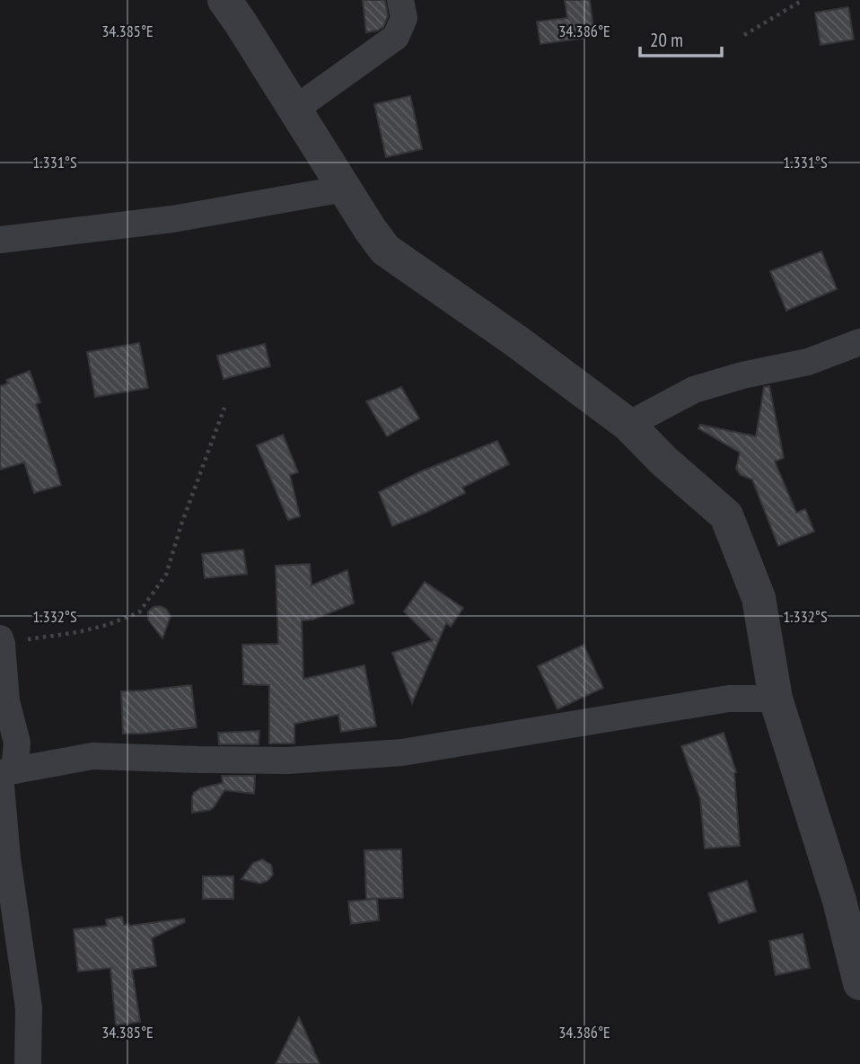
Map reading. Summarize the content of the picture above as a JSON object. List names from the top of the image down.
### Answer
{
  "scale_bar": "20 m",
  "coordinates": [
    "34.385°E",
    "34.386°E",
    "1.331°S",
    "1.332°S"
  ]
}
